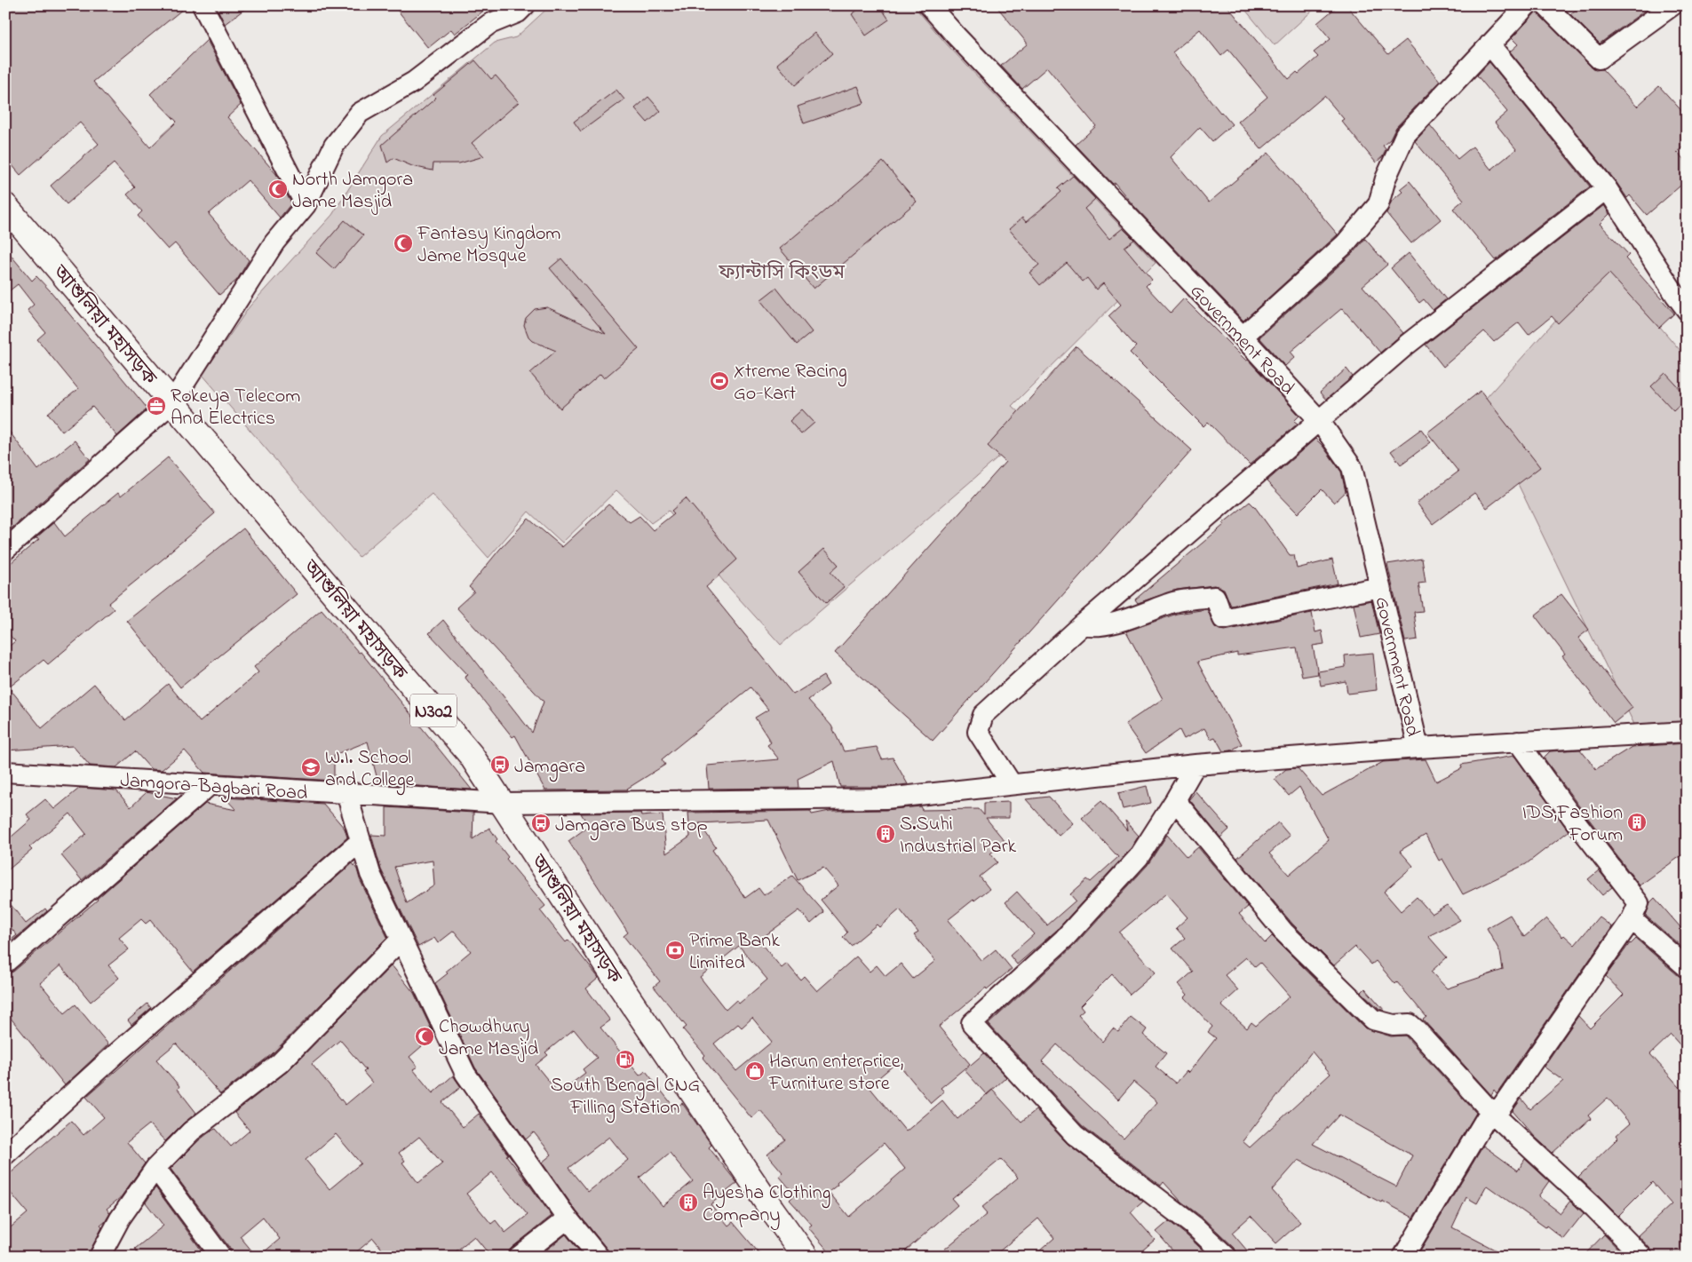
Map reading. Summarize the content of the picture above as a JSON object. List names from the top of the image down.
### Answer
{
  "streets": {
    "highway": ["আশুলিয়া মহাসড়ক", "N302"],
    "street": ["Government Road", "Jamgora-Bagbari Road"]
  },
  "crossings": [
    ["আশুলিয়া মহাসড়ক", "Jamgora-Bagbari Road"],
    ["Government Road", "Jamgora-Bagbari Road"]
  ],
  "parks": ["ফ্যান্টাসি কিংডম"],
  "places": {
    "mosque": ["North Jamgora Jame Masjid", "Fantasy Kingdom Jame Mosque", "Chowdhury Jame Masjid"],
    "sports": ["Xtreme Racing Go-Kart"],
    "office": ["Rokeya Telecom And Electrics"],
    "bus stop": ["Jamgara", "Jamgara Bus stop"],
    "school or university": ["W.I. School and College"],
    "building": ["IDS,Fashion Forum", "S.Suhi Industrial Park", "Ayesha Clothing Company"],
    "bank": ["Prime Bank Limited"],
    "fuel station": ["South Bengal CNG Filling Station"],
    "shop": ["Harun enterprice, Furniture store"]
  }
}
